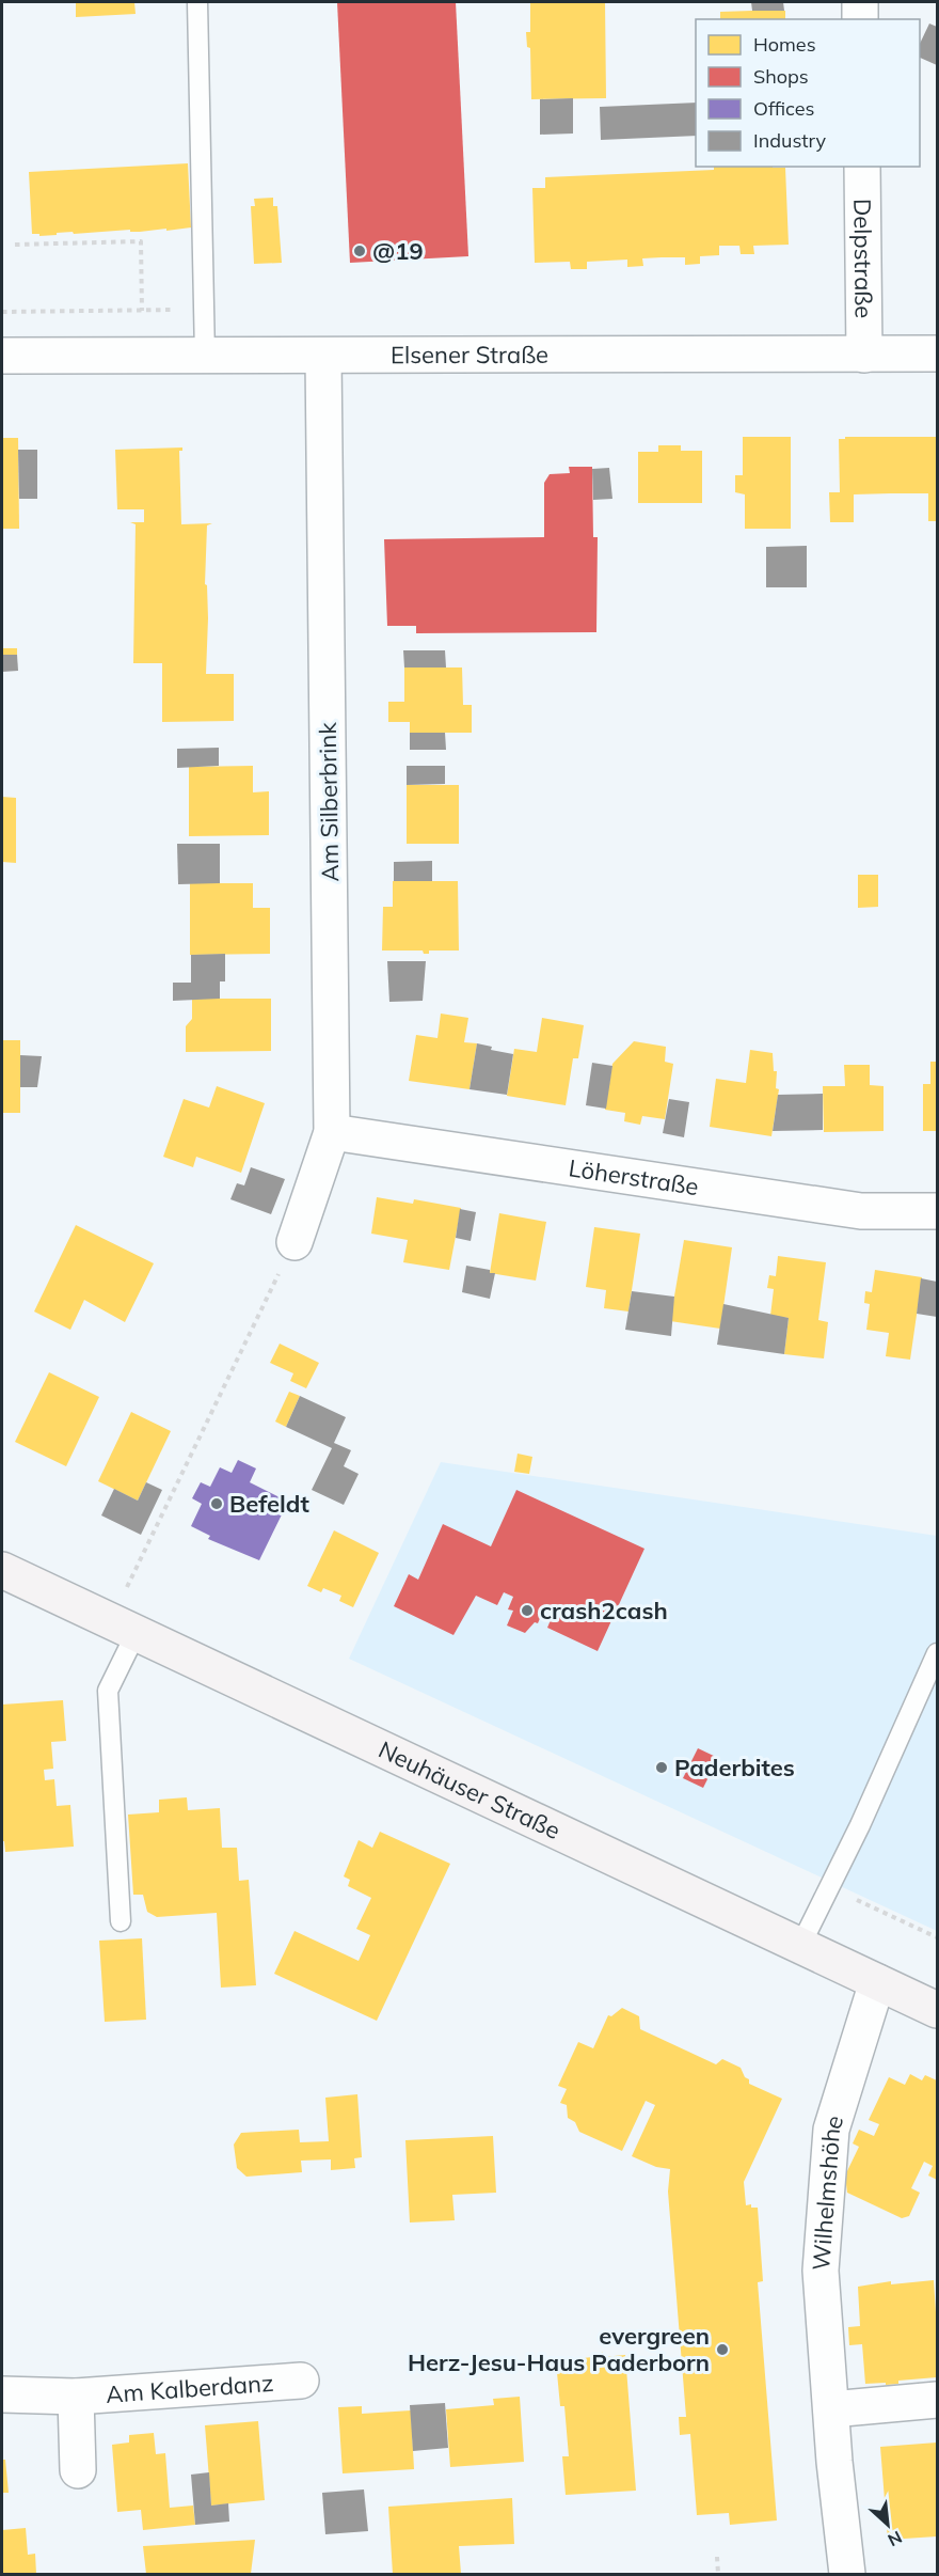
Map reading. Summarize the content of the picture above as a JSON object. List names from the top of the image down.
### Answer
{
  "streets": {
    "main road": ["Neuhäuser Straße"],
    "street": [
      "Delpstraße",
      "Elsener Straße",
      "Am Silberbrink",
      "Löherstraße",
      "Wilhelmshöhe",
      "Am Kalberdanz"
    ]
  },
  "crossings": [
    ["Delpstraße", "Elsener Straße"],
    ["Elsener Straße", "Am Silberbrink"],
    ["Am Silberbrink", "Löherstraße"],
    ["Neuhäuser Straße", "Wilhelmshöhe"]
  ],
  "places": [
    "@19",
    "Befeldt",
    "crash2cash",
    "Paderbites",
    "evergreen Herz-Jesu-Haus Paderborn"
  ],
  "legend": [
    "Homes",
    "Shops",
    "Offices",
    "Industry"
  ],
  "north": "bottom right"
}
